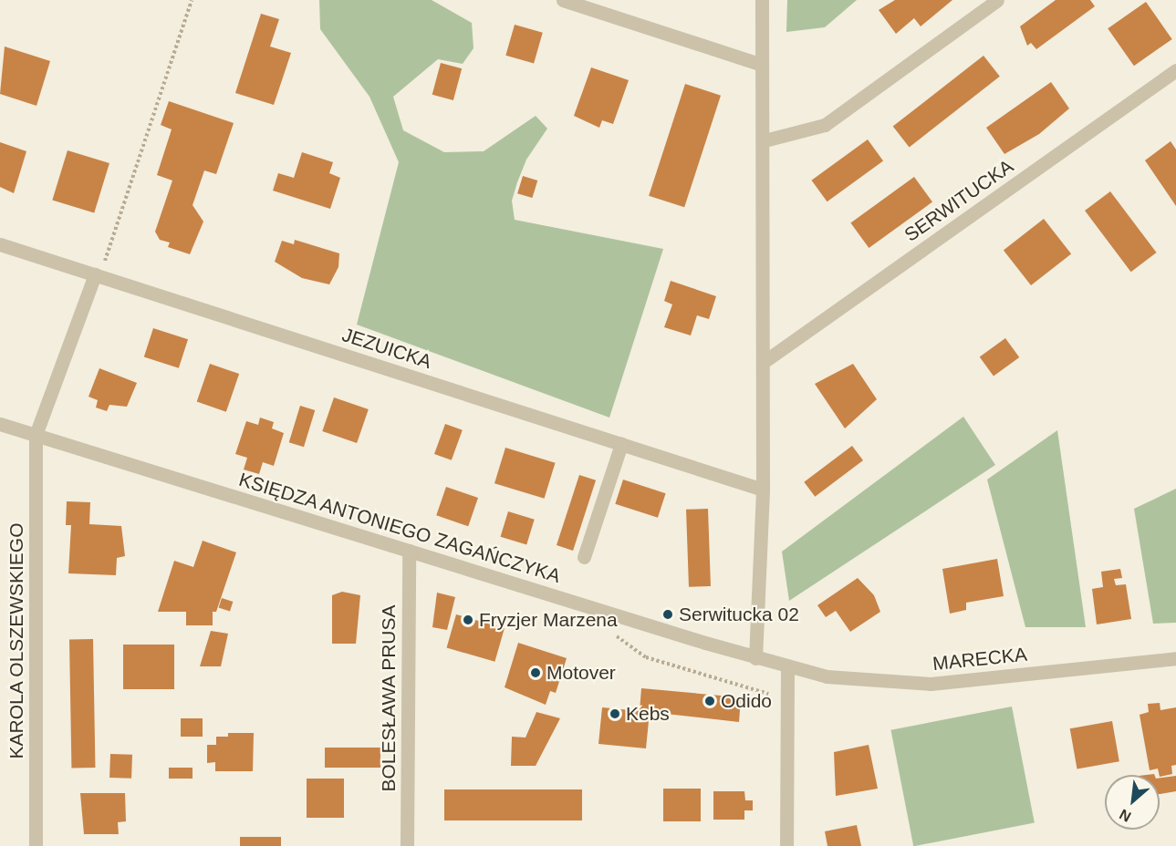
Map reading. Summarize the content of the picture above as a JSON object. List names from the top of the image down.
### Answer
{
  "streets": {
    "street": [
      "SERWITUCKA",
      "JEZUICKA",
      "KSIĘDZA ANTONIEGO ZAGAŃCZYKA",
      "KAROLA OLSZEWSKIEGO",
      "MARECKA",
      "BOLESŁAWA PRUSA"
    ]
  },
  "crossings": [
    ["KSIĘDZA ANTONIEGO ZAGAŃCZYKA", "KAROLA OLSZEWSKIEGO"],
    ["KSIĘDZA ANTONIEGO ZAGAŃCZYKA", "MARECKA"],
    ["KSIĘDZA ANTONIEGO ZAGAŃCZYKA", "BOLESŁAWA PRUSA"]
  ],
  "places": [
    "Serwitucka 02",
    "Fryzjer Marzena",
    "Motover",
    "Odido",
    "Kebs"
  ],
  "north": "bottom left"
}
